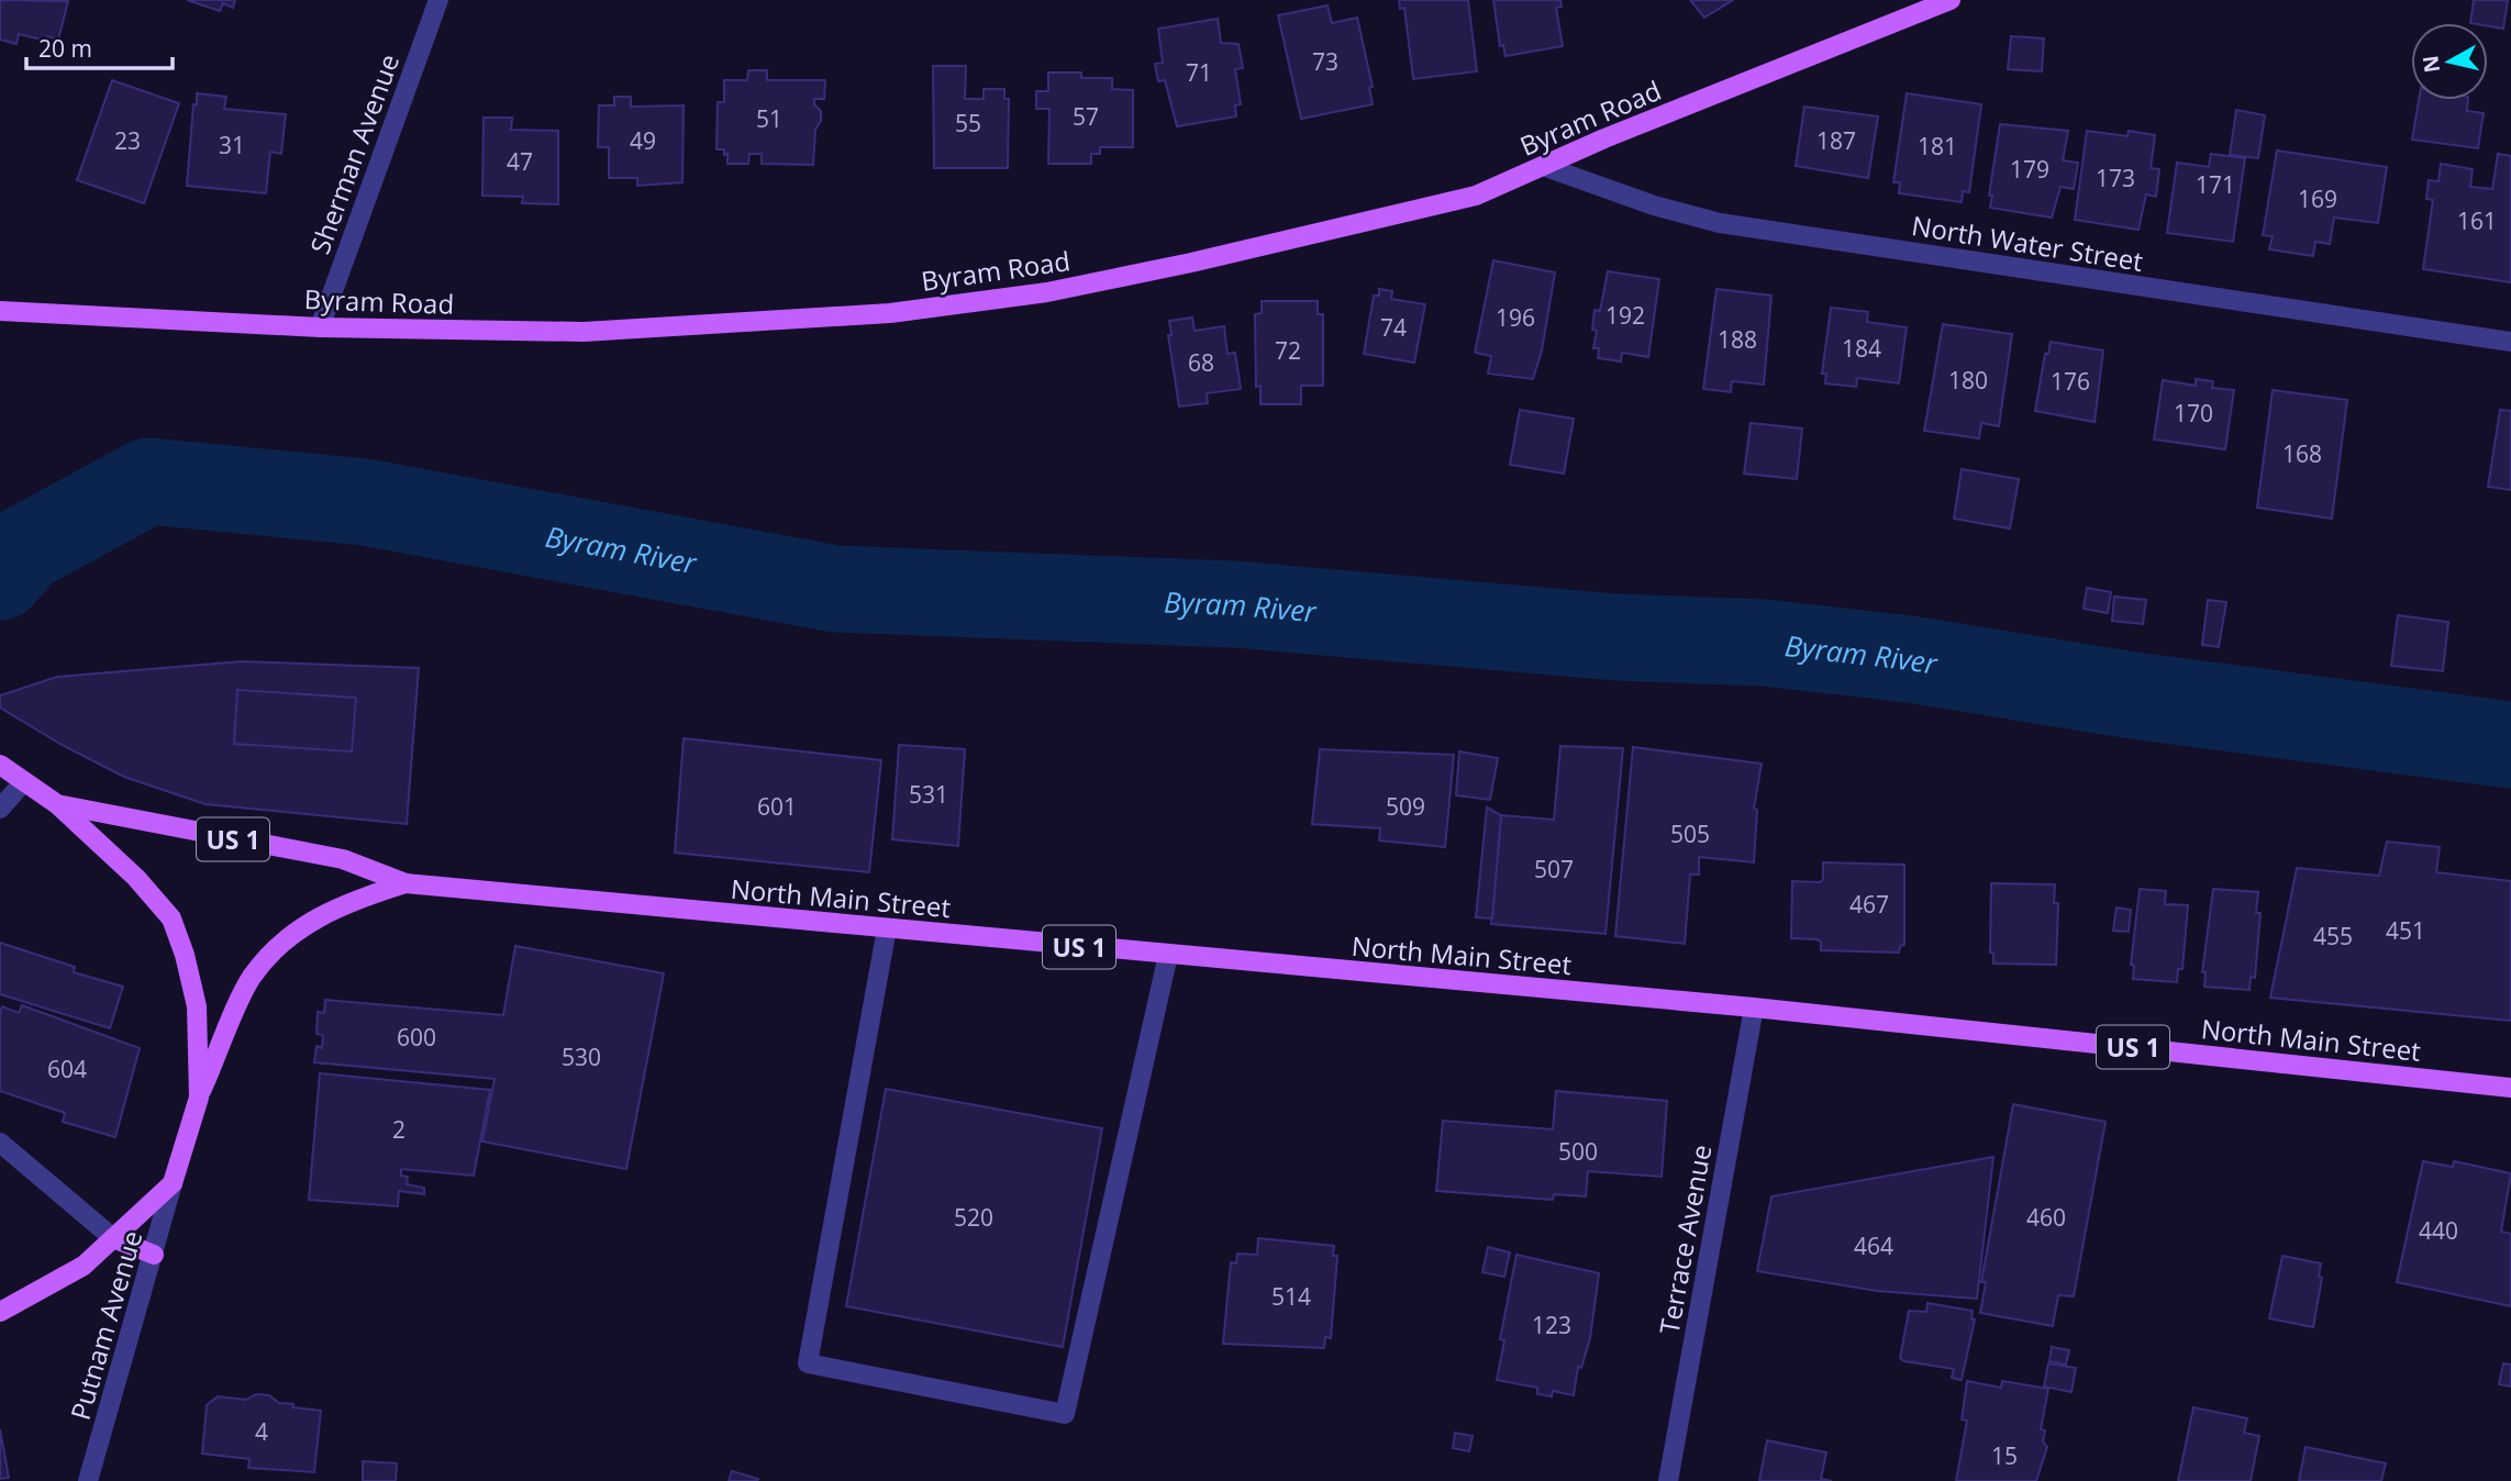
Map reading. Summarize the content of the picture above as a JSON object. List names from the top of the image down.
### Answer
{
  "streets": {
    "main road": [
      "Byram Road",
      "US 1",
      "North Main Street",
      "Putnam Avenue"
    ],
    "street": ["Sherman Avenue", "North Water Street", "Terrace Avenue"]
  },
  "crossings": [
    ["Byram Road", "Sherman Avenue"],
    ["Byram Road", "North Water Street"],
    ["North Main Street", "Terrace Avenue"],
    ["North Main Street", "Putnam Avenue"]
  ],
  "water": ["Byram River"],
  "house_numbers": [
    "73",
    "71",
    "57",
    "51",
    "55",
    "23",
    "49",
    "187",
    "31",
    "181",
    "47",
    "179",
    "173",
    "171",
    "169",
    "161",
    "192",
    "196",
    "74",
    "188",
    "184",
    "72",
    "68",
    "180",
    "176",
    "170",
    "168",
    "531",
    "601",
    "509",
    "505",
    "507",
    "467",
    "451",
    "455",
    "600",
    "530",
    "604",
    "2",
    "500",
    "520",
    "460",
    "440",
    "464",
    "514",
    "123",
    "4",
    "15"
  ],
  "scale_bar": "20 m",
  "north": "left"
}
